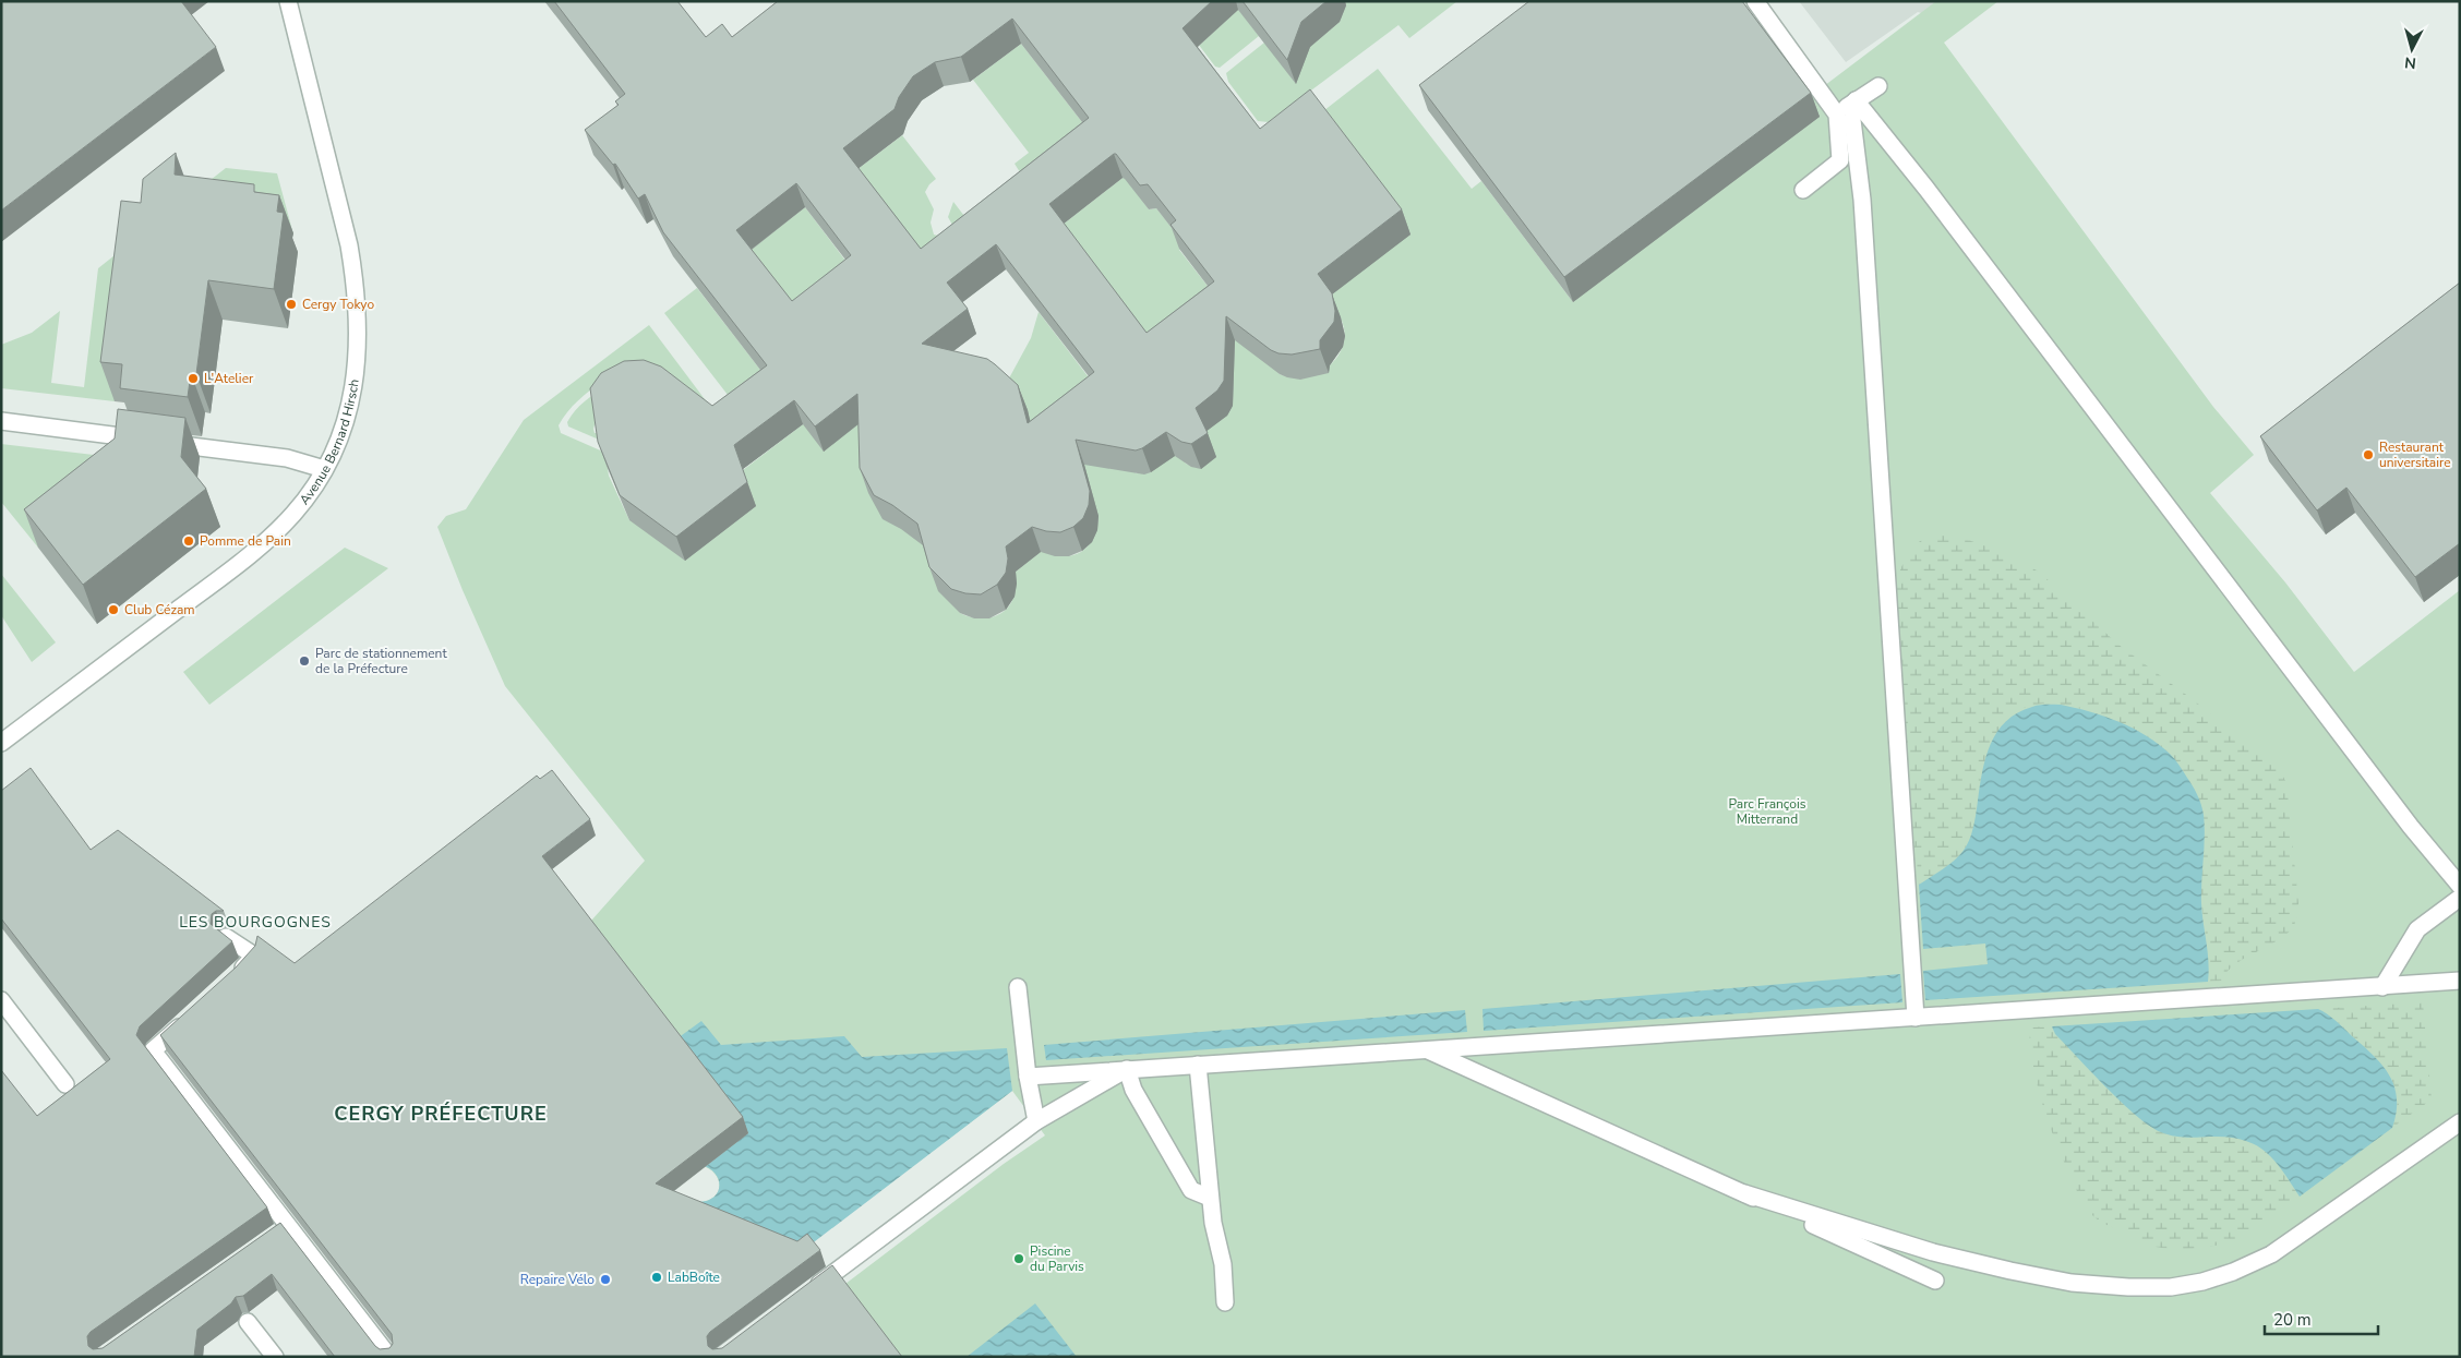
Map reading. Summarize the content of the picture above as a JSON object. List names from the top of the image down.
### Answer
{
  "streets": {
    "street": ["Avenue Bernard Hirsch"]
  },
  "districts": ["LES BOURGOGNES", "CERGY PRÉFECTURE"],
  "parks": ["Parc François Mitterrand"],
  "places": [
    "Cergy Tokyo",
    "L'Atelier",
    "Restaurant universitaire",
    "Pomme de Pain",
    "Club Cézam",
    "Parc de stationnement de la Préfecture",
    "Piscine du Parvis",
    "LabBoîte",
    "Repaire Vélo"
  ],
  "scale_bar": "20 m",
  "north": "bottom"
}
